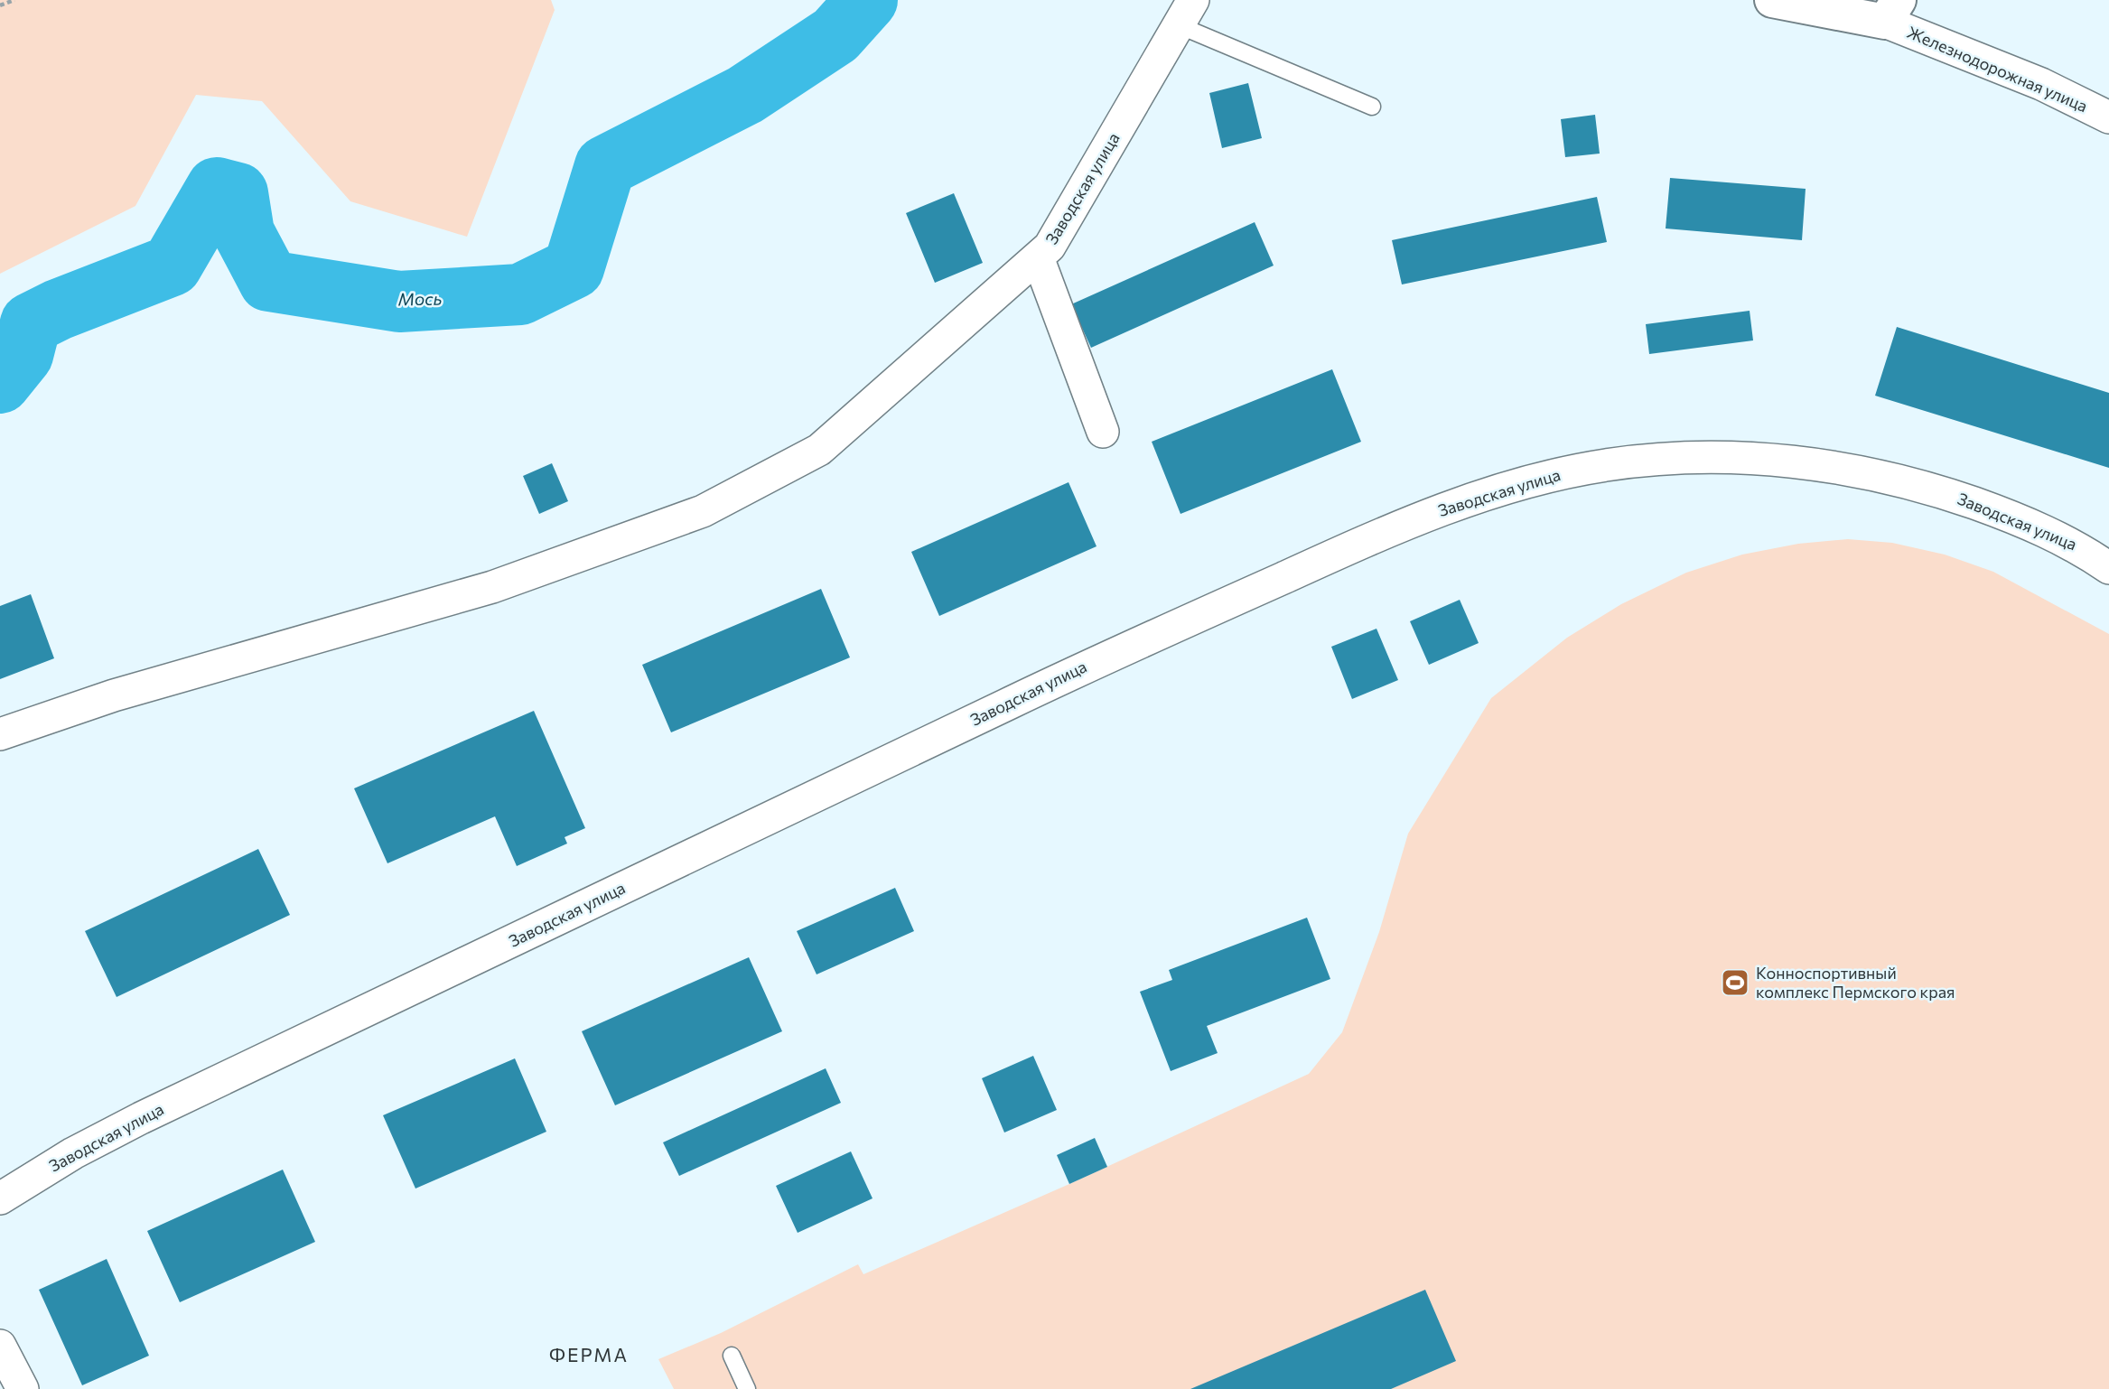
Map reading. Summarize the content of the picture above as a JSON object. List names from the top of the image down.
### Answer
{
  "streets": {
    "street": ["Железнодорожная улица", "Заводская улица"]
  },
  "districts": ["ФЕРМА"],
  "water": ["Мось"],
  "places": {
    "sports": ["Конноспортивный комплекс Пермского края"]
  }
}
